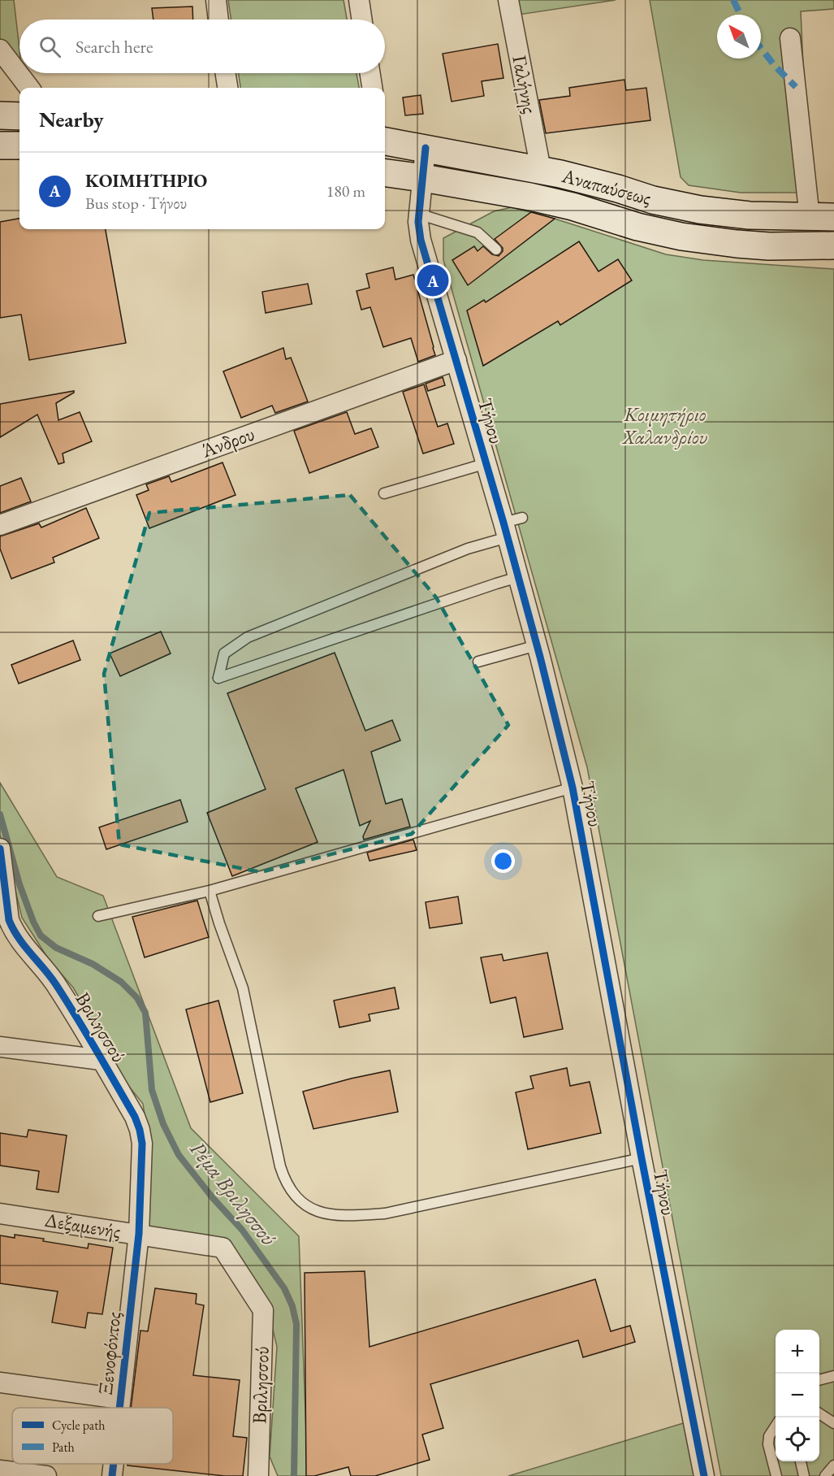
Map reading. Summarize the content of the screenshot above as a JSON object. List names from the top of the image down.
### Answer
{
  "streets": {
    "main road": ["Αναπαύσεως"],
    "street": [
      "Γαλήνης",
      "Τήνου",
      "Άνδρου",
      "Βριλησσού",
      "Δεξαμενής",
      "Ξενοφόντος"
    ]
  },
  "crossings": [
    ["Γαλήνης", "Αναπαύσεως"],
    ["Αναπαύσεως", "Τήνου"],
    ["Τήνου", "Άνδρου"],
    ["Βριλησσού", "Δεξαμενής"],
    ["Βριλησσού", "Ξενοφόντος"],
    ["Δεξαμενής", "Ξενοφόντος"]
  ],
  "water": ["Ρέμα Βριλησσού"],
  "parks": ["Κοιμητήριο Χαλανδρίου"],
  "legend": ["Cycle path", "Path"],
  "north": "top left",
  "page": {
    "search": "Search here",
    "heading": "Nearby",
    "list": [
      {
        "mark": "A",
        "name": "ΚΟΙΜΗΤΗΡΙΟ",
        "note": "Bus stop · Τήνου",
        "value": "180 m"
      }
    ],
    "pins": "A",
    "map_buttons": ["+", "−"]
  }
}
